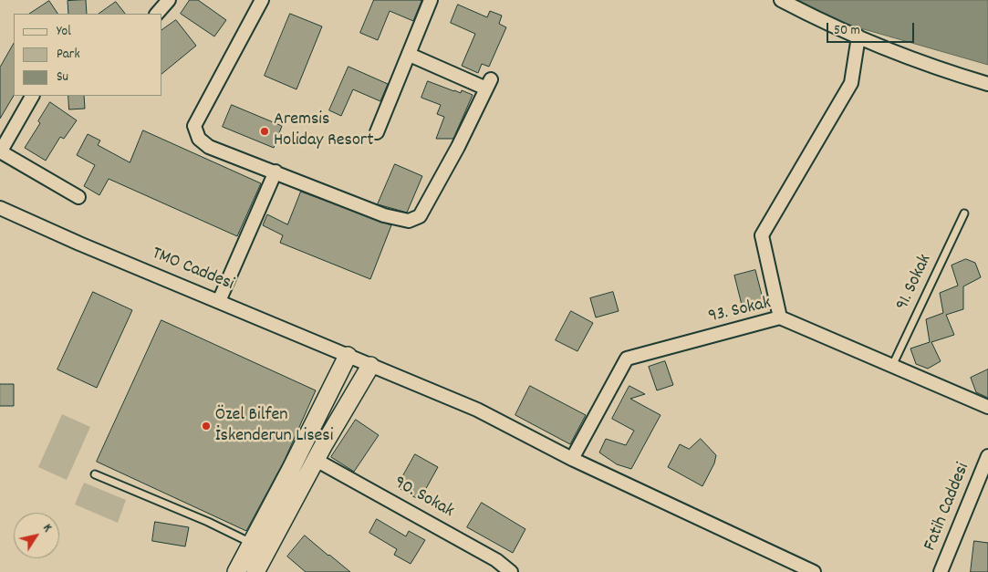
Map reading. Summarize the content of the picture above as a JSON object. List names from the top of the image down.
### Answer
{
  "streets": {
    "street": [
      "TMO Caddesi",
      "93. Sokak",
      "90. Sokak",
      "Fatih Caddesi"
    ],
    "lane": ["91. Sokak"]
  },
  "crossings": [
    ["91. Sokak", "93. Sokak"]
  ],
  "places": ["Aremsis Holiday Resort", "Özel Bilfen İskenderun Lisesi"],
  "legend": ["Yol", "Park", "Su"],
  "scale_bar": "50 m",
  "north": "top right"
}
